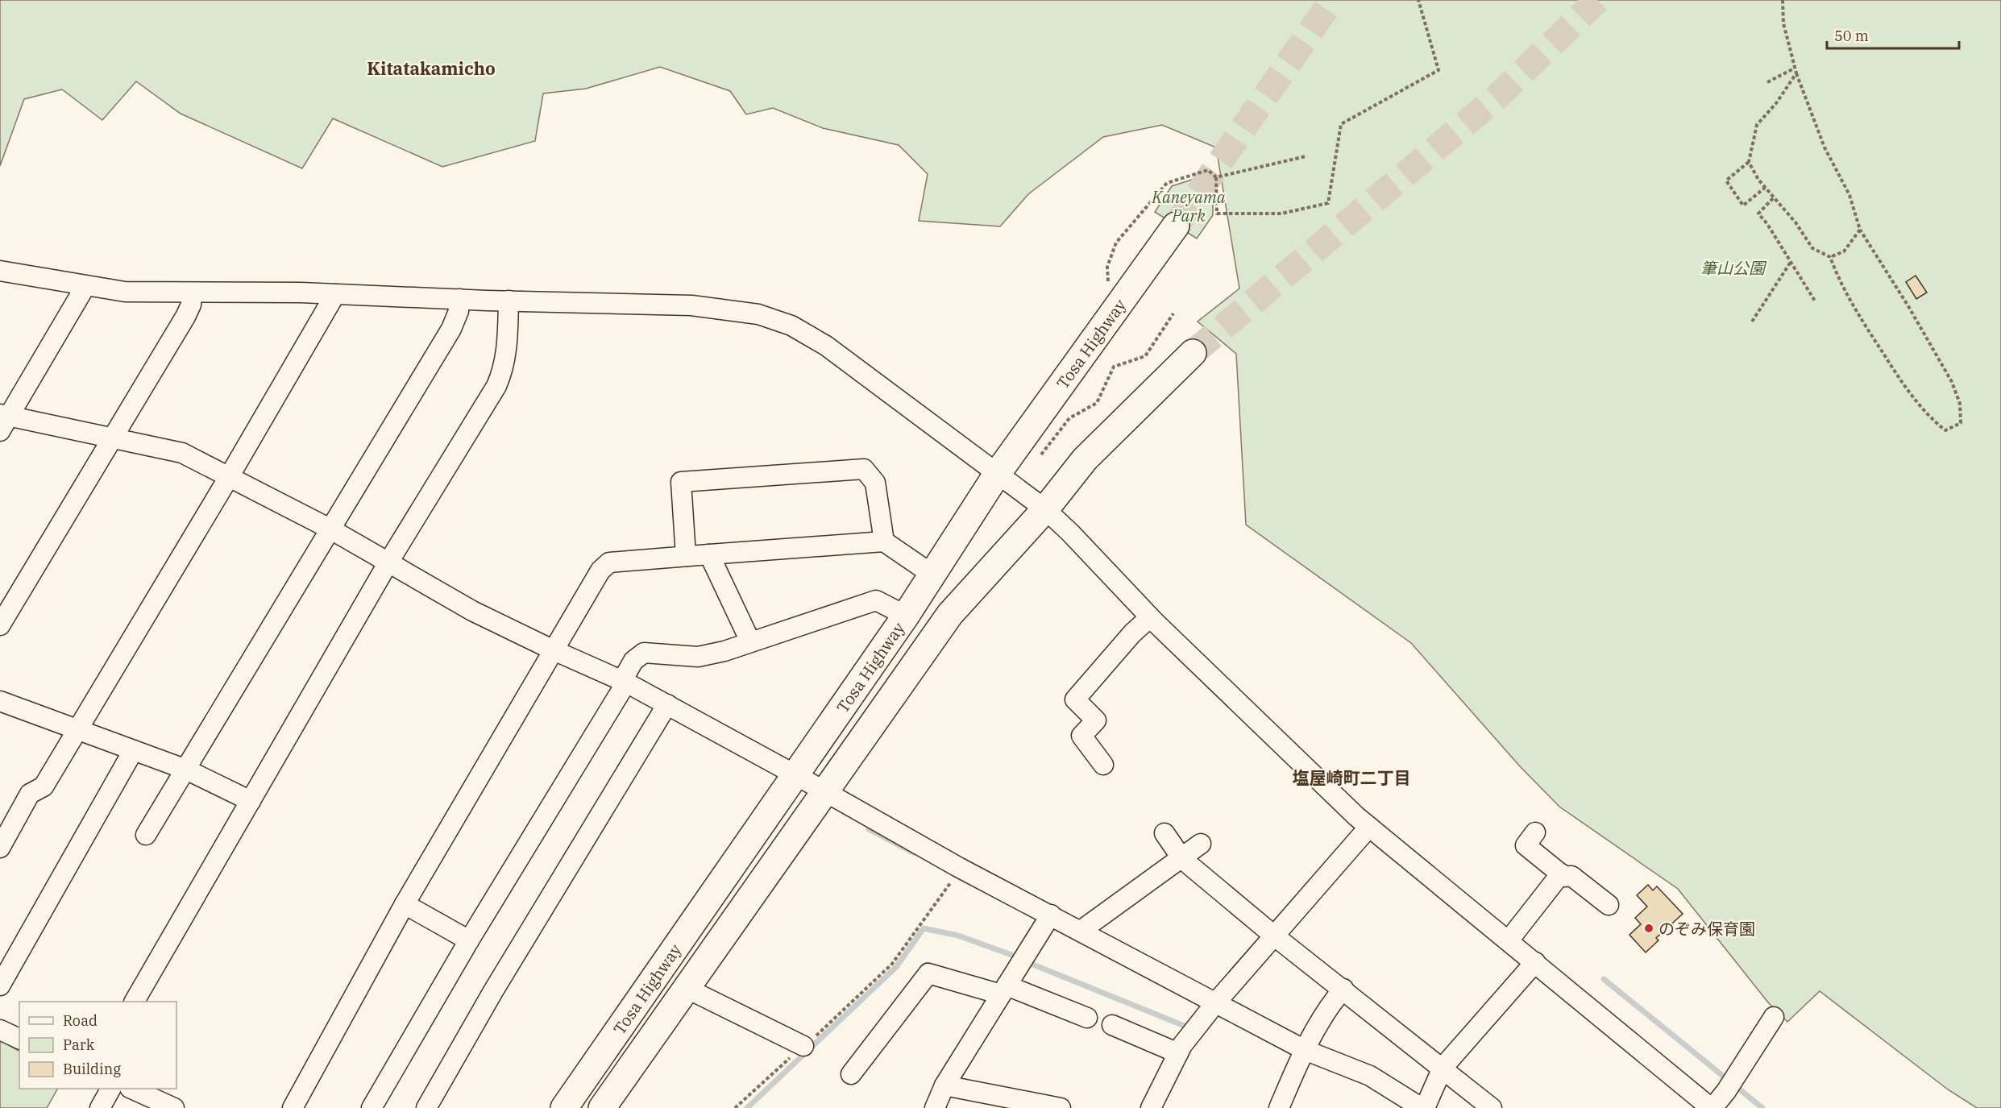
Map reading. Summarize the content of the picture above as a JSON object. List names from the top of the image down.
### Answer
{
  "streets": {
    "highway": ["Tosa Highway"]
  },
  "districts": ["Kitatakamicho", "塩屋崎町二丁目"],
  "parks": ["Kaneyama Park", "筆山公園"],
  "places": ["のぞみ保育園"],
  "legend": ["Road", "Park", "Building"],
  "scale_bar": "50 m"
}
